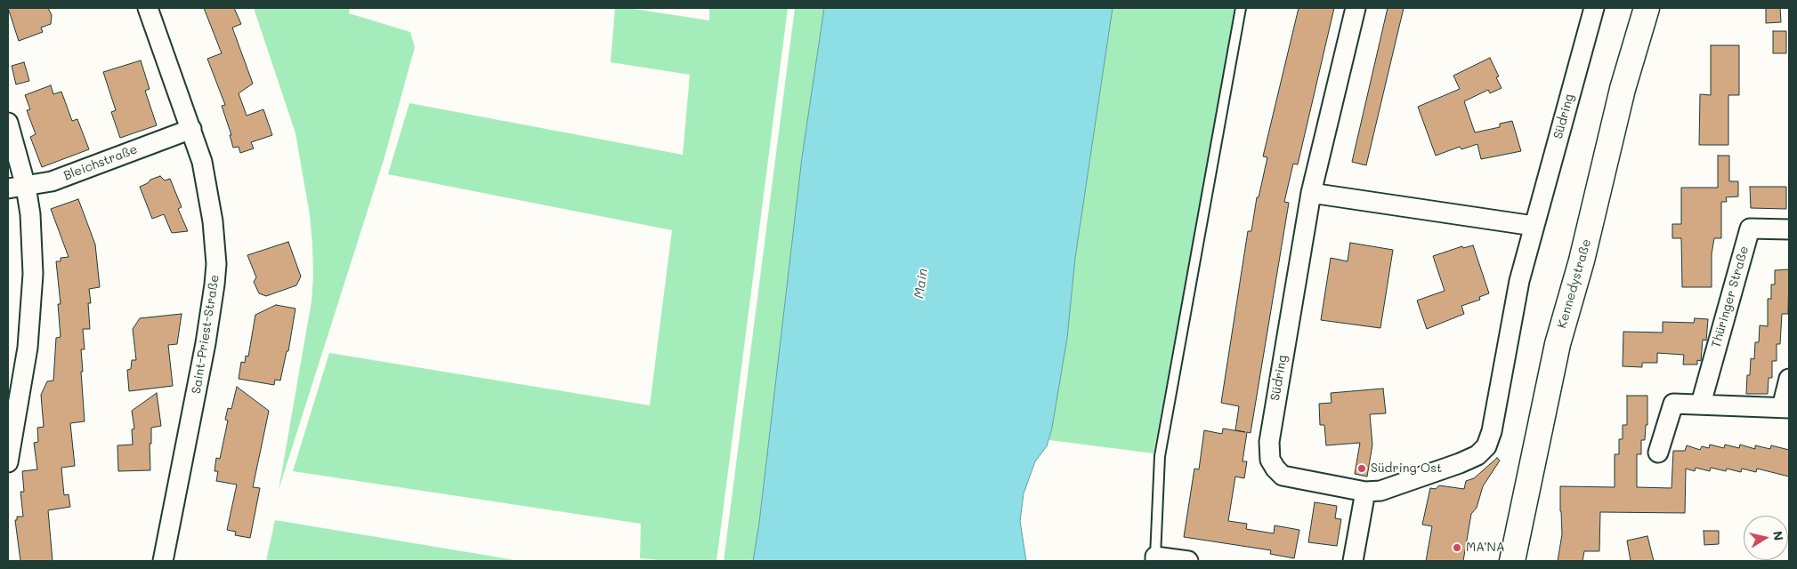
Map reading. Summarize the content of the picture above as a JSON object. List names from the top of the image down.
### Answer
{
  "streets": {
    "main road": ["Kennedystraße"],
    "street": [
      "Südring",
      "Bleichstraße",
      "Thüringer Straße",
      "Saint-Priest-Straße"
    ]
  },
  "crossings": [
    ["Bleichstraße", "Saint-Priest-Straße"]
  ],
  "water": ["Main"],
  "places": ["Südring Ost", "MA’NA"],
  "north": "right"
}
